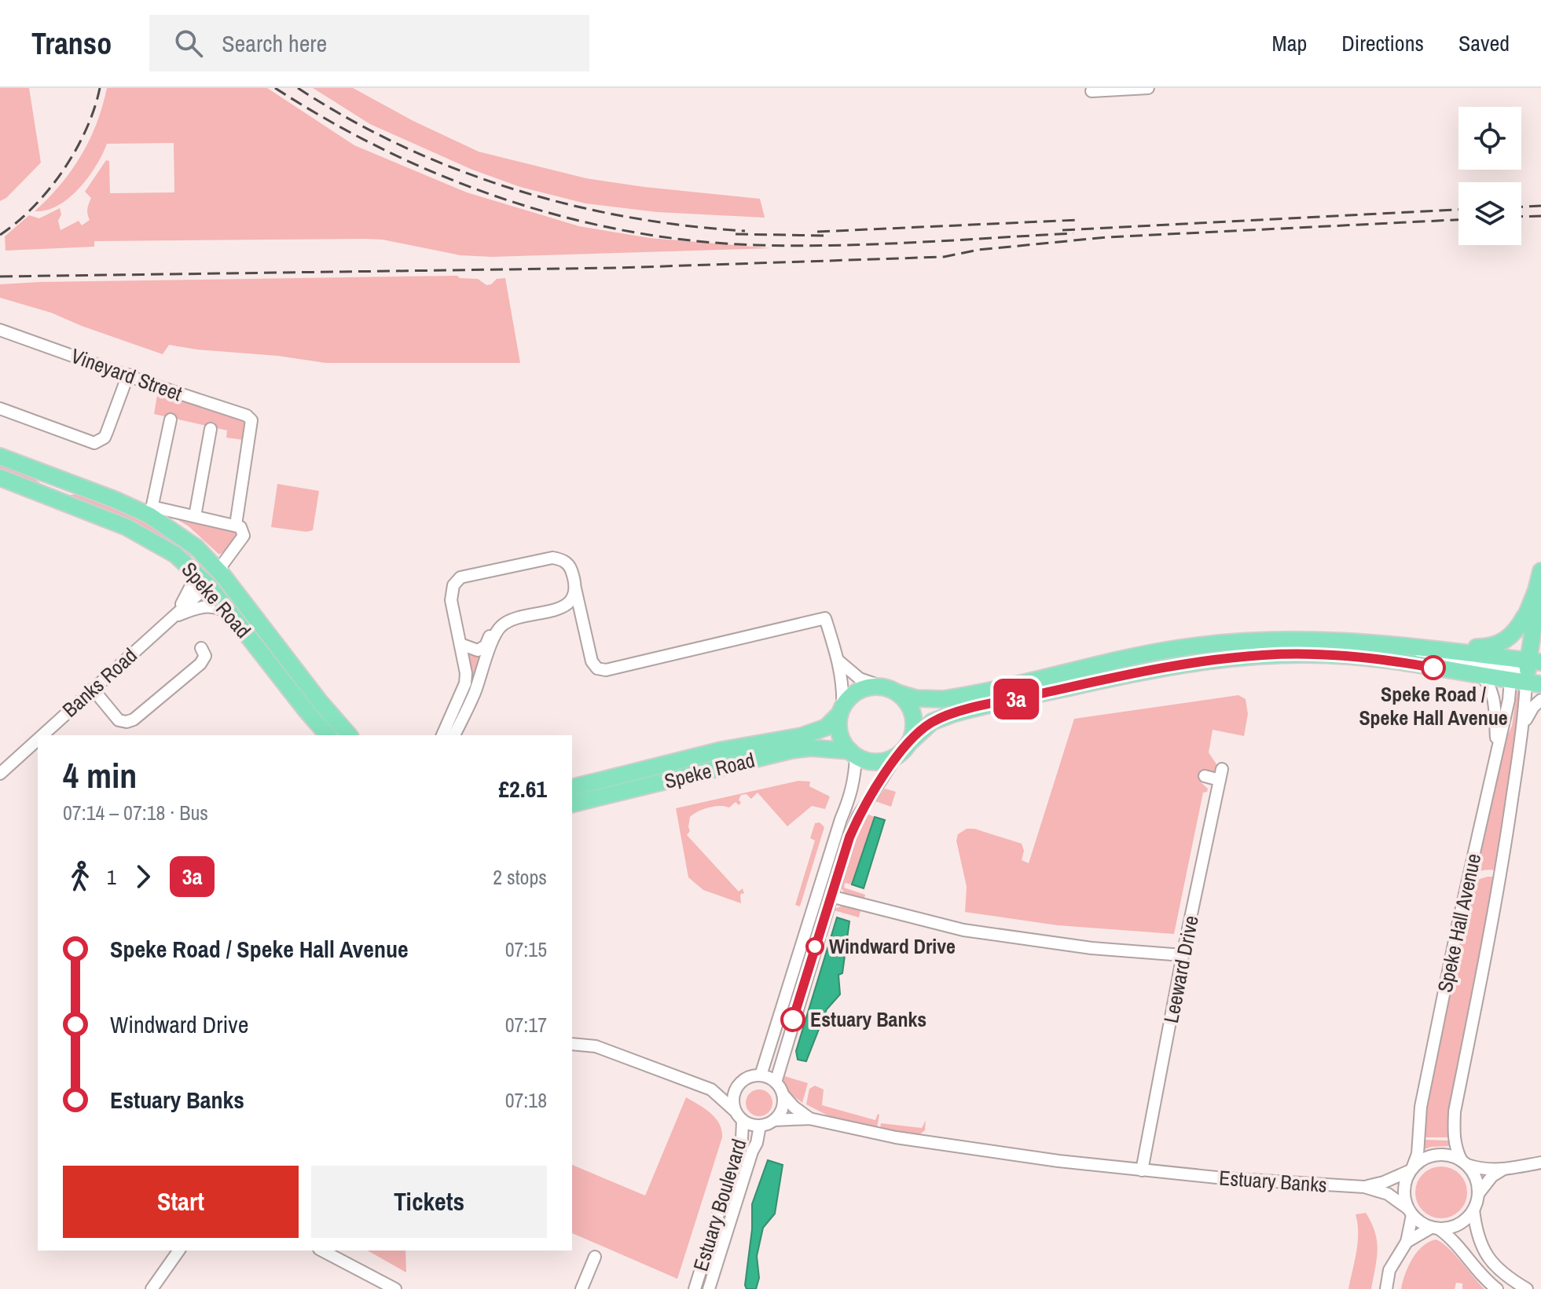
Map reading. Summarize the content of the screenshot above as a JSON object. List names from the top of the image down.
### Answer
{
  "streets": {
    "highway": ["Speke Road"],
    "street": [
      "Vineyard Street",
      "Banks Road",
      "Speke Hall Avenue",
      "Leeward Drive",
      "Estuary Banks",
      "Estuary Boulevard"
    ]
  },
  "crossings": [
    ["Vineyard Street", "Speke Road"],
    ["Speke Road", "Banks Road"],
    ["Speke Hall Avenue", "Estuary Banks"],
    ["Leeward Drive", "Estuary Banks"],
    ["Estuary Banks", "Estuary Boulevard"]
  ],
  "places": ["Speke Road / Speke Hall Avenue", "Windward Drive", "Estuary Banks"],
  "lines": ["bus line 3a"],
  "page": {
    "header": "Transo",
    "search": "Search here",
    "nav": ["Map", "Directions", "Saved"],
    "on_map": "3a",
    "heading": ["4 min", "07:14 – 07:18 · Bus", "£2.61"],
    "legs": ["1", "3a", "2 stops"],
    "list": [
      {
        "name": "Speke Road / Speke Hall Avenue",
        "value": "07:15"
      },
      {
        "name": "Windward Drive",
        "value": "07:17"
      },
      {
        "name": "Estuary Banks",
        "value": "07:18"
      }
    ],
    "buttons": ["Start", "Tickets"]
  }
}
